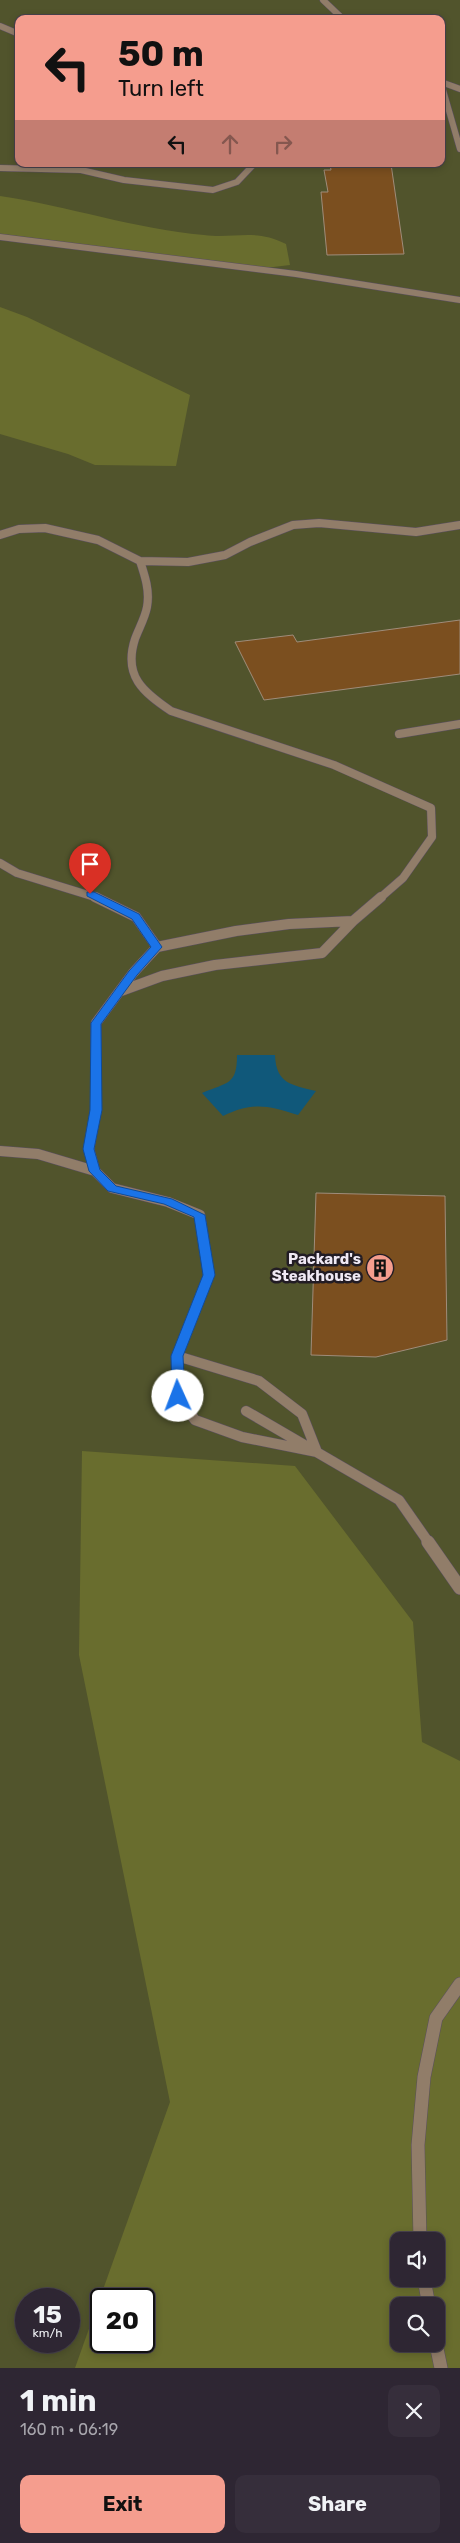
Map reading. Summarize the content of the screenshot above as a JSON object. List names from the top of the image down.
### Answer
{
  "places": {
    "building": ["Packard's Steakhouse"]
  },
  "page": {
    "turn": ["50 m", "Turn left"],
    "speed": "15 km/h",
    "limit": "20",
    "heading": ["1 min", "160 m · 06:19"],
    "buttons": ["Exit", "Share"]
  }
}
